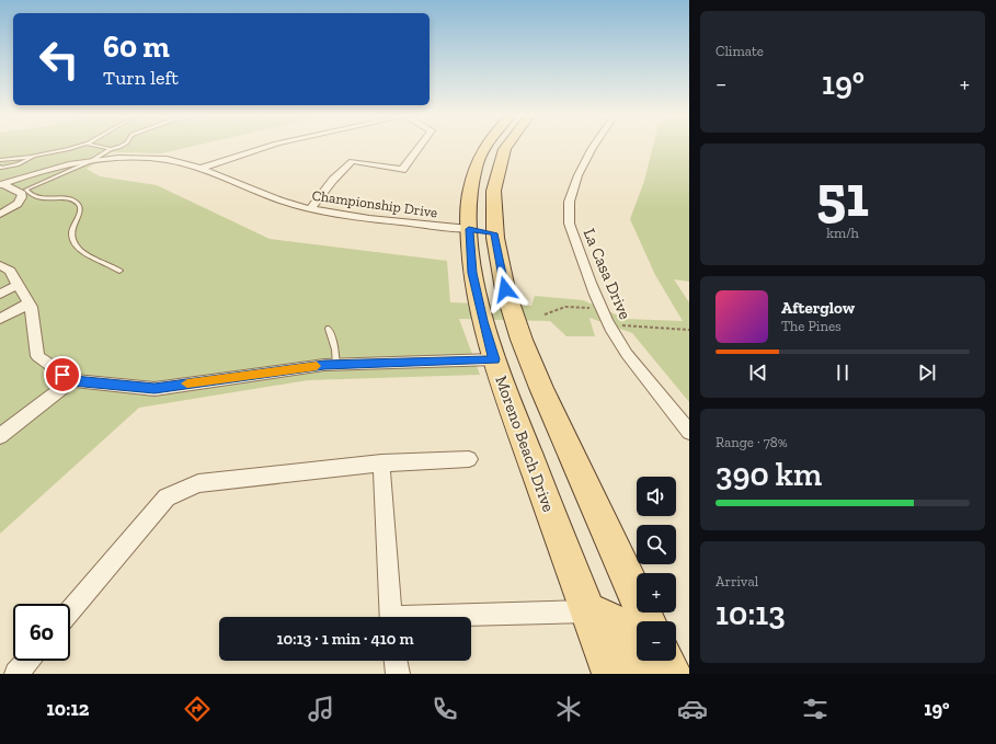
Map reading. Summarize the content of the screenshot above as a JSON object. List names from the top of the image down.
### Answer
{
  "streets": {
    "main road": ["Moreno Beach Drive"],
    "street": ["Championship Drive", "La Casa Drive"]
  },
  "crossings": [
    ["Championship Drive", "Moreno Beach Drive"]
  ],
  "page": {
    "tile": [
      "Climate",
      ["51", "km/h"],
      ["Range · 78%", "390 km"],
      ["Arrival", "10:13"]
    ],
    "turn": ["60 m", "Turn left"],
    "heat": ["−", "19°", "+"],
    "song": ["Afterglow", "The Pines"],
    "map_buttons": ["+", "−"],
    "limit": "60",
    "trip": "10:13 · 1 min · 410 m",
    "tabs": ["10:12", "19°"]
  }
}
